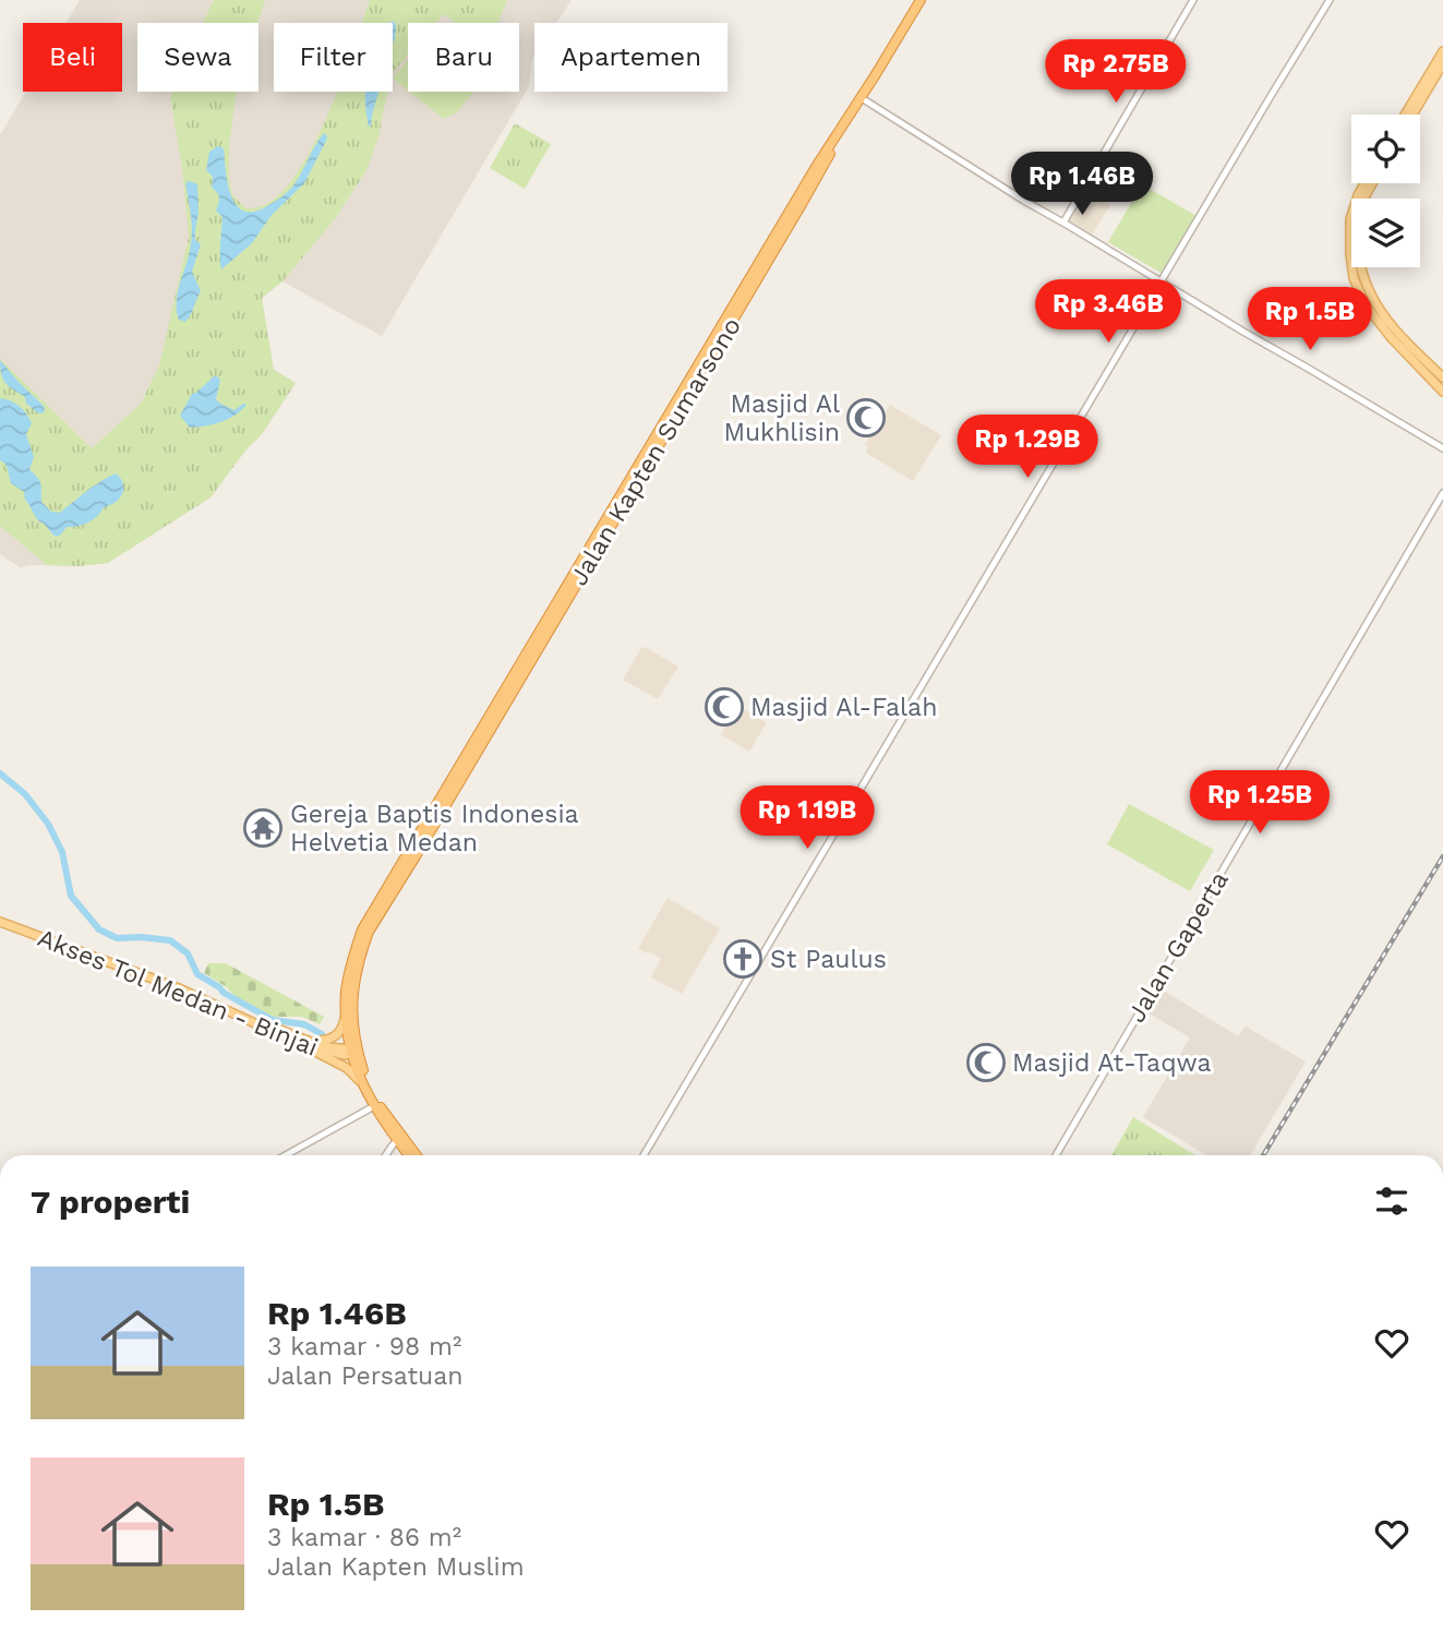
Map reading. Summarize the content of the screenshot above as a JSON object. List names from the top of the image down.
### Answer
{
  "streets": {
    "highway": ["Jalan Kapten Sumarsono"],
    "main road": ["Akses Tol Medan - Binjai"],
    "street": ["Jalan Gaperta"]
  },
  "places": {
    "mosque": ["Masjid Al Mukhlisin", "Masjid Al-Falah", "Masjid At-Taqwa"],
    "temple": ["Gereja Baptis Indonesia Helvetia Medan"],
    "church": ["St Paulus"]
  },
  "page": {
    "chip": [
      "Beli",
      "Sewa",
      "Filter",
      "Baru",
      "Apartemen"
    ],
    "price": [
      "Rp 2.75B",
      "Rp 1.46B",
      "Rp 3.46B",
      "Rp 1.5B",
      "Rp 1.29B",
      "Rp 1.25B",
      "Rp 1.19B"
    ],
    "heading": "7 properti",
    "list": [
      {
        "name": "Rp 1.46B",
        "note": "3 kamar · 98 m² · Jalan Persatuan"
      },
      {
        "name": "Rp 1.5B",
        "note": "3 kamar · 86 m² · Jalan Kapten Muslim"
      }
    ]
  }
}
